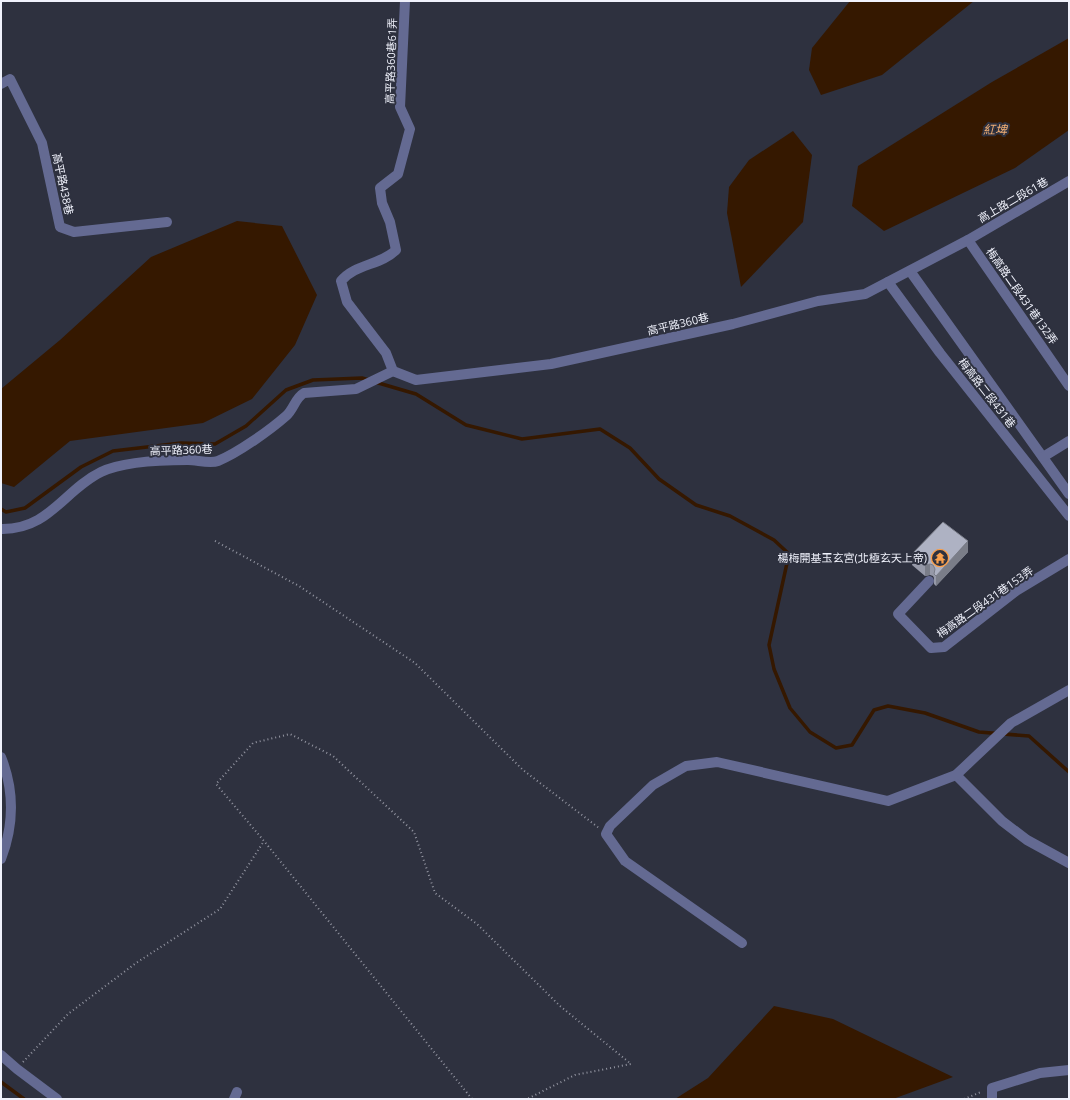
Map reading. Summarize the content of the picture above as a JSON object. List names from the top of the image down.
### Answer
{
  "streets": {
    "street": [
      "高平路360巷61弄",
      "高平路438巷",
      "高上路二段61巷",
      "梅高路二段431巷132弄",
      "高平路360巷",
      "梅高路二段431巷",
      "梅高路二段431巷153弄"
    ]
  },
  "crossings": [
    ["高平路360巷61弄", "高平路360巷"],
    ["高上路二段61巷", "梅高路二段431巷132弄"],
    ["高上路二段61巷", "高平路360巷"],
    ["梅高路二段431巷132弄", "高平路360巷"],
    ["高平路360巷", "梅高路二段431巷"]
  ],
  "water": ["紅埤"],
  "places": {
    "temple": ["楊梅開基玉玄宮(北極玄天上帝)"]
  }
}
